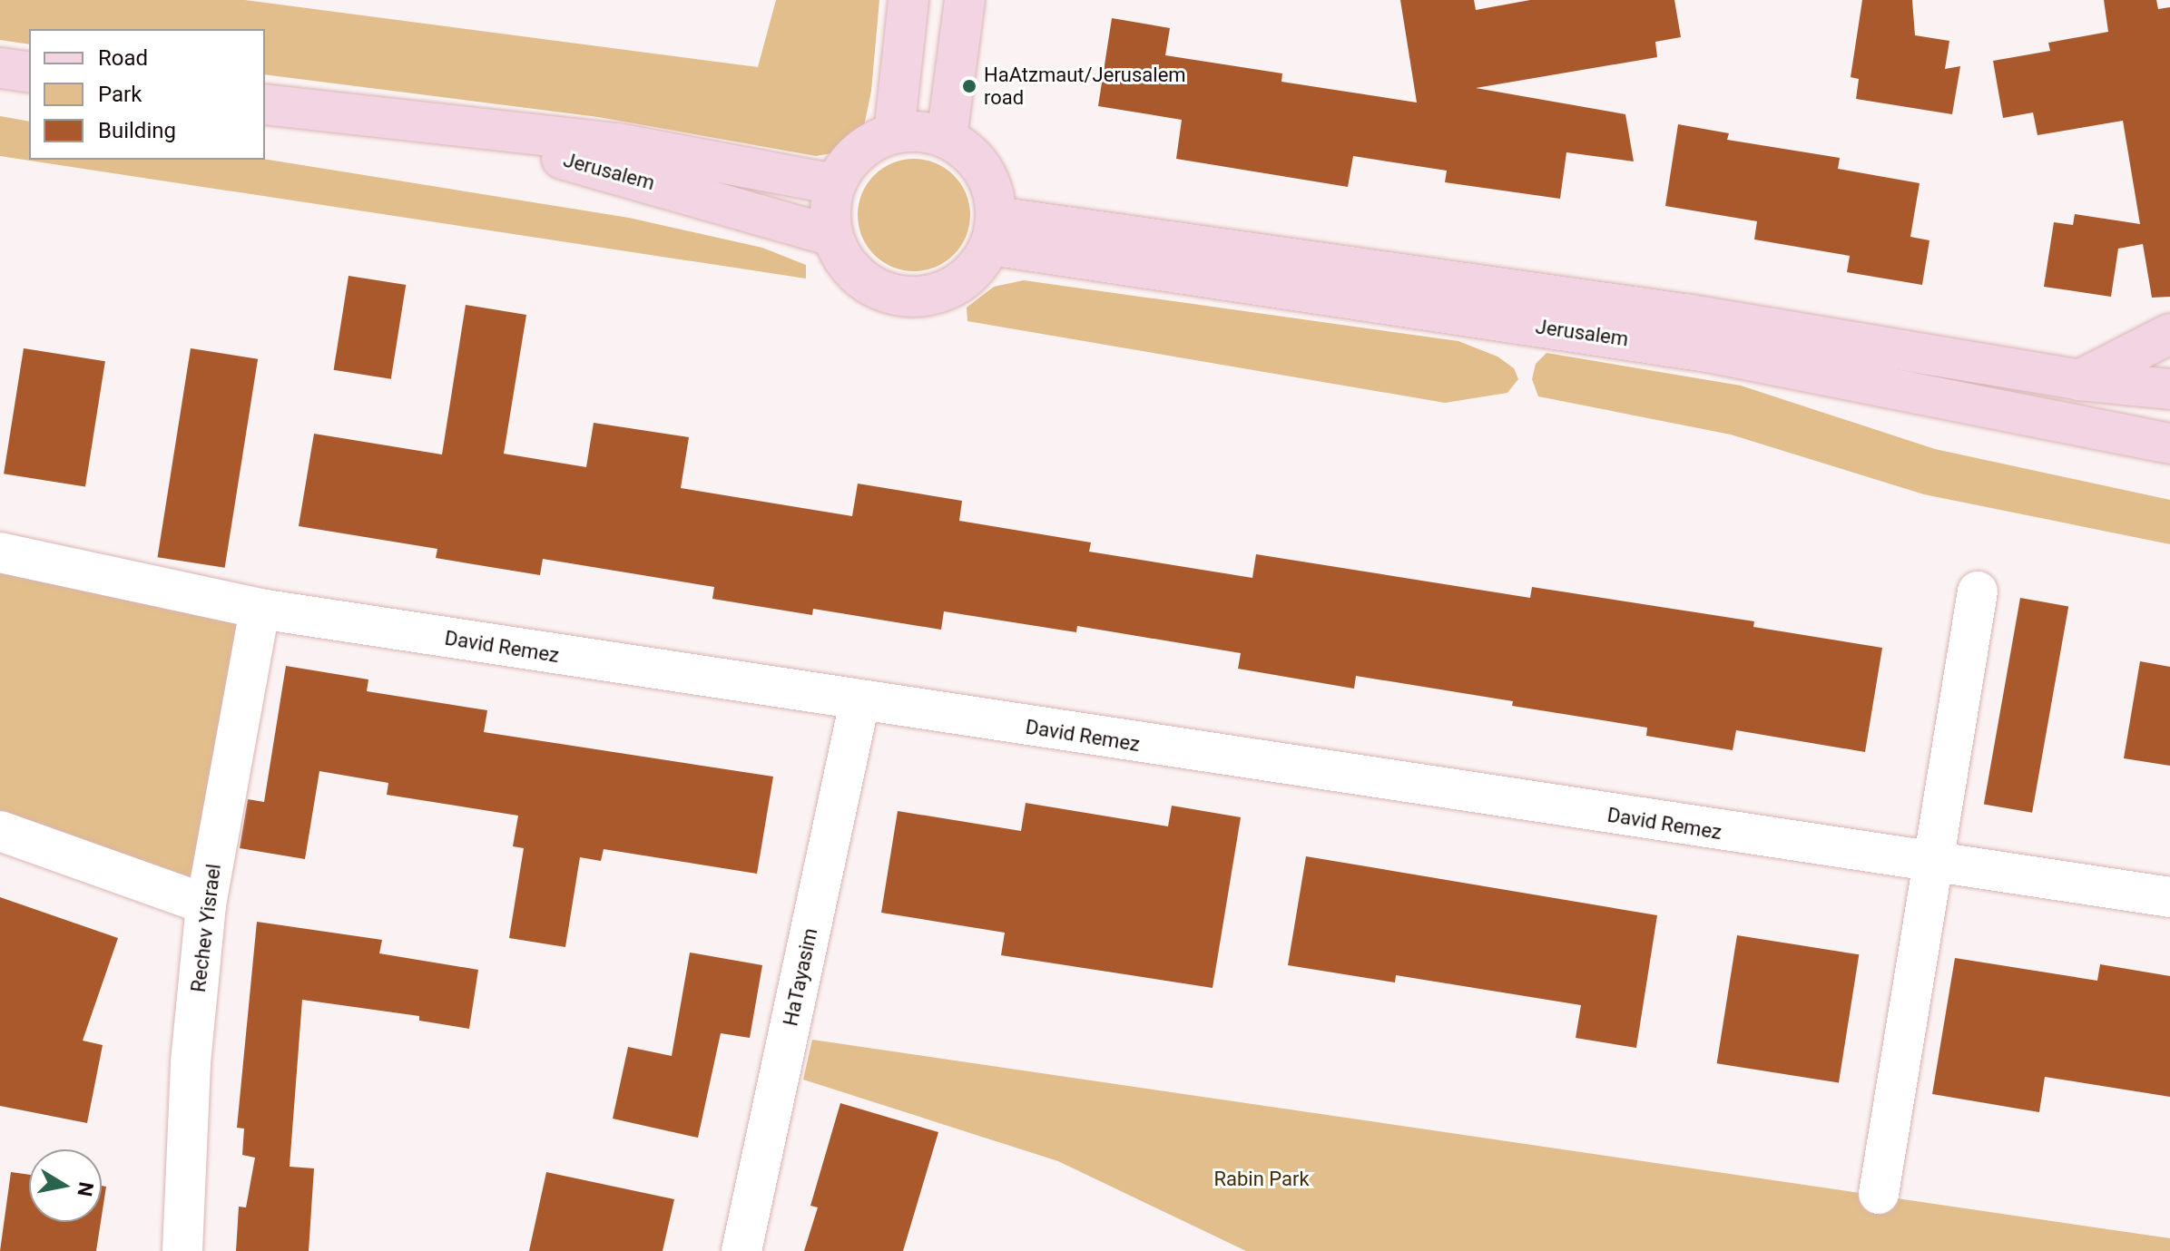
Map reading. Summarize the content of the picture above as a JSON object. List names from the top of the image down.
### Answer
{
  "streets": {
    "main road": ["Jerusalem"],
    "street": ["David Remez", "Rechev Yisrael", "HaTayasim"]
  },
  "crossings": [
    ["David Remez", "Rechev Yisrael"],
    ["David Remez", "HaTayasim"]
  ],
  "parks": ["Rabin Park"],
  "places": ["HaAtzmaut/Jerusalem road"],
  "legend": ["Road", "Park", "Building"],
  "north": "right"
}
